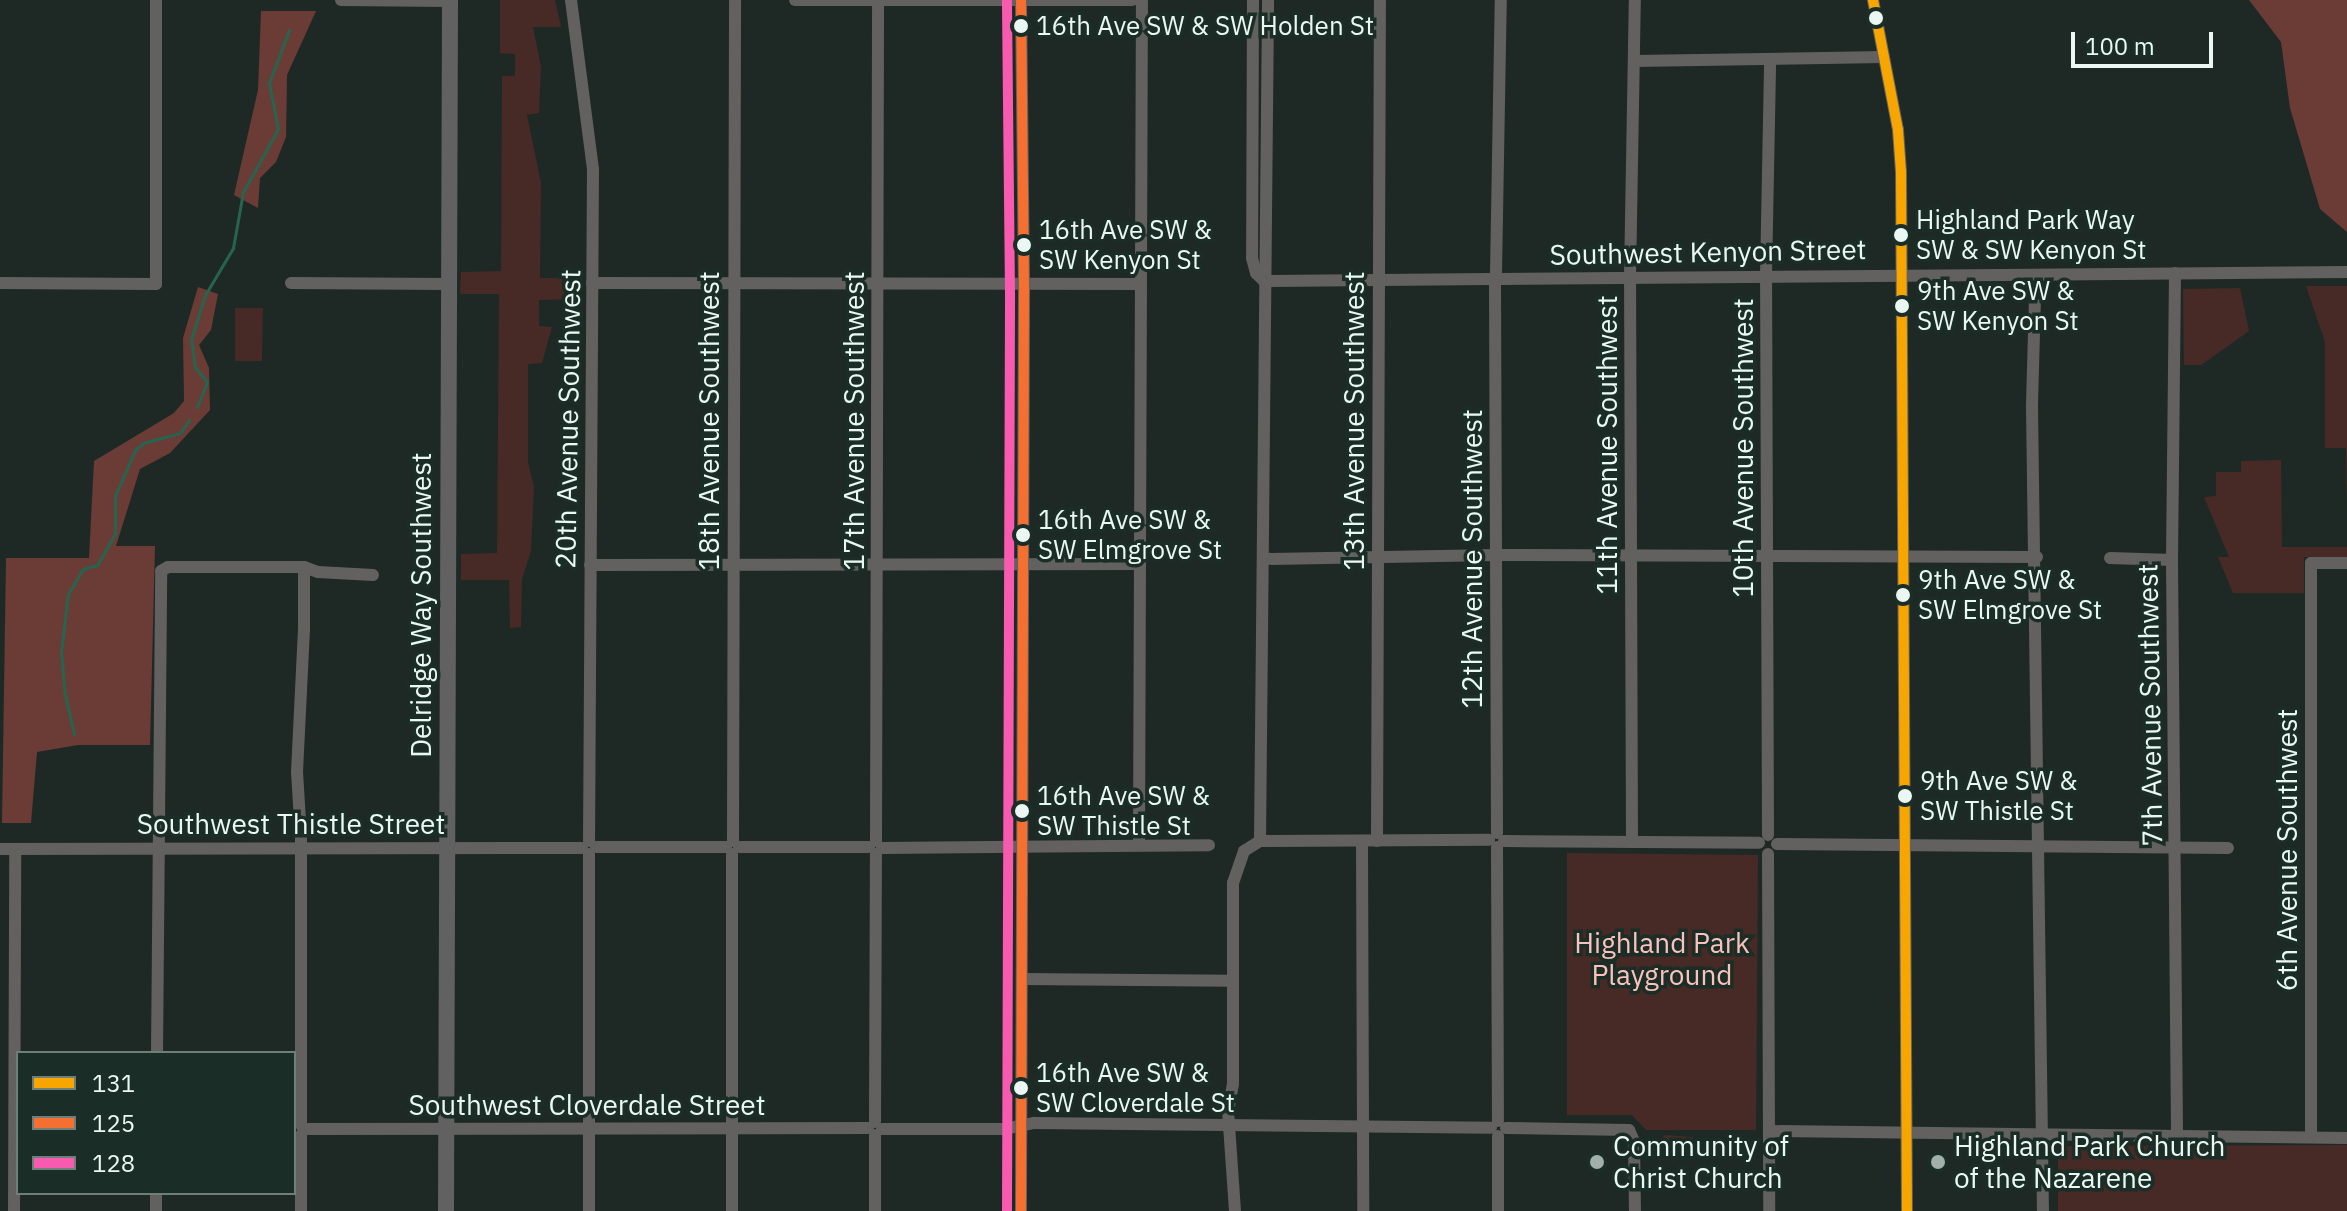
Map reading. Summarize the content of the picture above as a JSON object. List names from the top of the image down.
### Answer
{
  "streets": {
    "main road": ["Delridge Way Southwest"],
    "street": [
      "Southwest Kenyon Street",
      "20th Avenue Southwest",
      "18th Avenue Southwest",
      "17th Avenue Southwest",
      "13th Avenue Southwest",
      "11th Avenue Southwest",
      "10th Avenue Southwest",
      "12th Avenue Southwest",
      "7th Avenue Southwest",
      "Southwest Thistle Street",
      "6th Avenue Southwest",
      "Southwest Cloverdale Street"
    ]
  },
  "crossings": [
    ["Southwest Kenyon Street", "13th Avenue Southwest"],
    ["Southwest Kenyon Street", "11th Avenue Southwest"],
    ["Southwest Kenyon Street", "10th Avenue Southwest"],
    ["Southwest Kenyon Street", "12th Avenue Southwest"],
    ["Southwest Kenyon Street", "7th Avenue Southwest"],
    ["20th Avenue Southwest", "Southwest Thistle Street"],
    ["20th Avenue Southwest", "Southwest Cloverdale Street"],
    ["18th Avenue Southwest", "Southwest Thistle Street"],
    ["18th Avenue Southwest", "Southwest Cloverdale Street"],
    ["17th Avenue Southwest", "Southwest Thistle Street"],
    ["17th Avenue Southwest", "Southwest Cloverdale Street"],
    ["12th Avenue Southwest", "Southwest Cloverdale Street"],
    ["Delridge Way Southwest", "Southwest Thistle Street"],
    ["Delridge Way Southwest", "Southwest Cloverdale Street"]
  ],
  "parks": ["Highland Park Playground"],
  "places": [
    "16th Ave SW & SW Holden St",
    "Highland Park Way SW & SW Kenyon St",
    "16th Ave SW & SW Kenyon St",
    "9th Ave SW & SW Kenyon St",
    "16th Ave SW & SW Elmgrove St",
    "9th Ave SW & SW Elmgrove St",
    "9th Ave SW & SW Thistle St",
    "16th Ave SW & SW Thistle St",
    "16th Ave SW & SW Cloverdale St",
    "Community of Christ Church",
    "Highland Park Church of the Nazarene"
  ],
  "lines": ["transit line 131", "transit line 125", "transit line 128"],
  "legend": ["131", "125", "128"],
  "scale_bar": "100 m"
}
